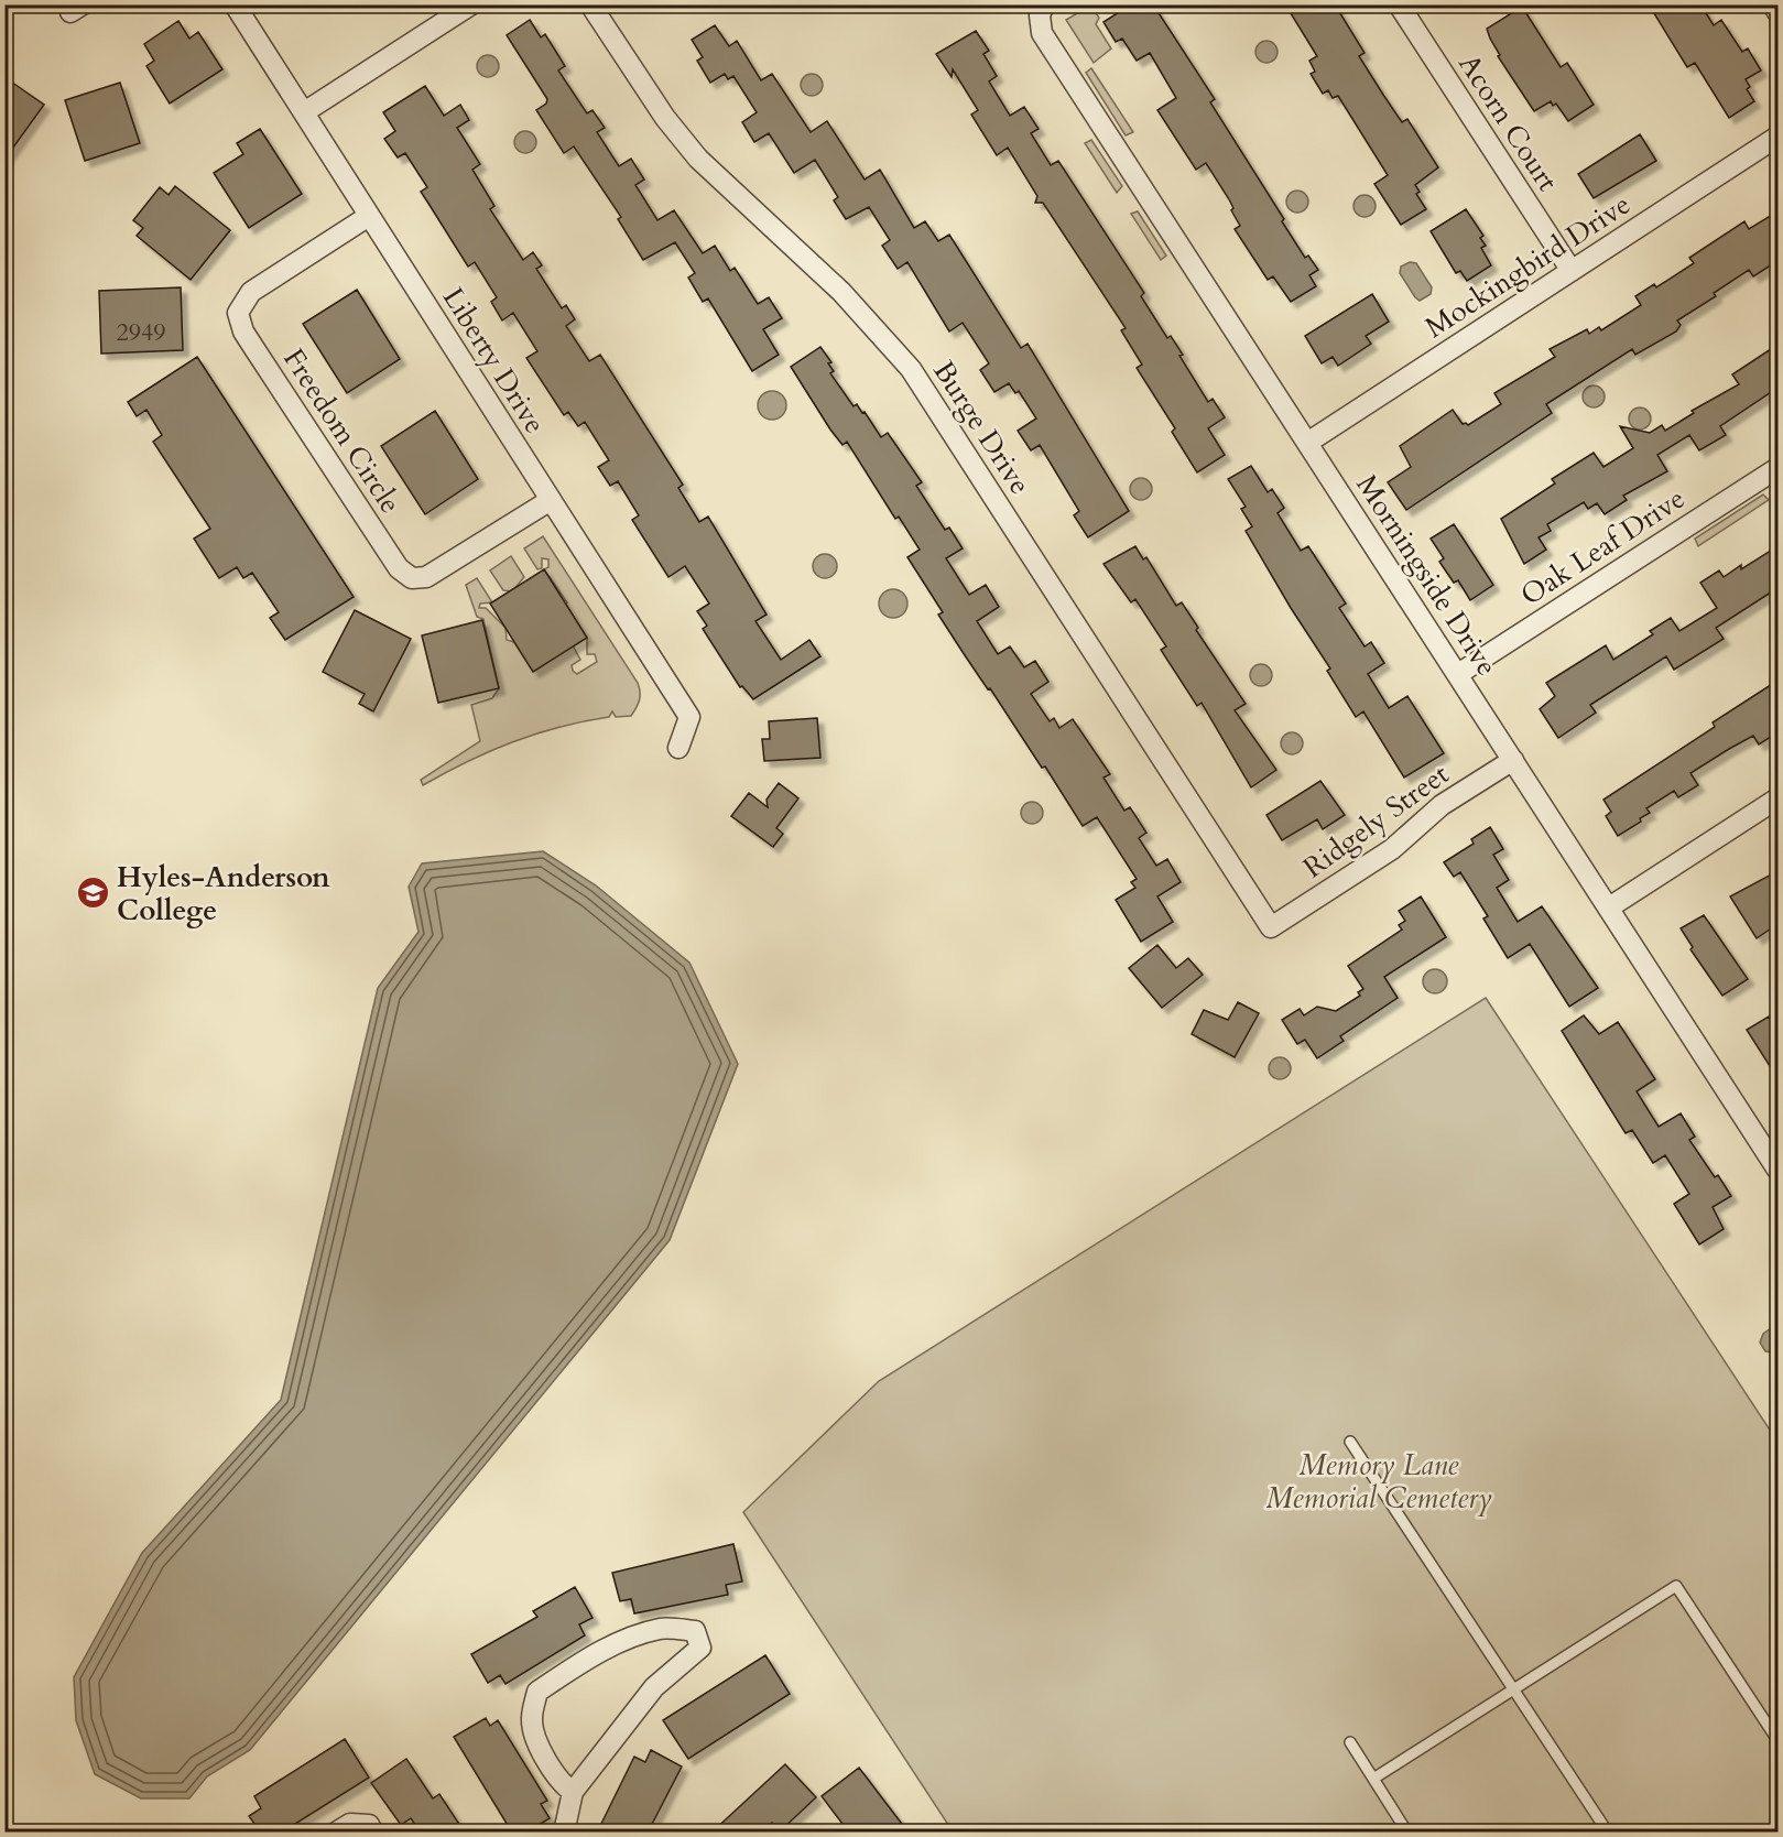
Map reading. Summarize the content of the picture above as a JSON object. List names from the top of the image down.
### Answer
{
  "streets": {
    "street": [
      "Acorn Court",
      "Mockingbird Drive",
      "Liberty Drive",
      "Burge Drive",
      "Freedom Circle",
      "Oak Leaf Drive",
      "Morningside Drive",
      "Ridgely Street"
    ]
  },
  "crossings": [
    ["Acorn Court", "Mockingbird Drive"],
    ["Mockingbird Drive", "Morningside Drive"],
    ["Liberty Drive", "Freedom Circle"],
    ["Burge Drive", "Ridgely Street"],
    ["Oak Leaf Drive", "Morningside Drive"],
    ["Morningside Drive", "Ridgely Street"]
  ],
  "parks": ["Memory Lane Memorial Cemetery"],
  "places": {
    "school or university": ["Hyles-Anderson College"]
  },
  "house_numbers": ["2949"]
}
